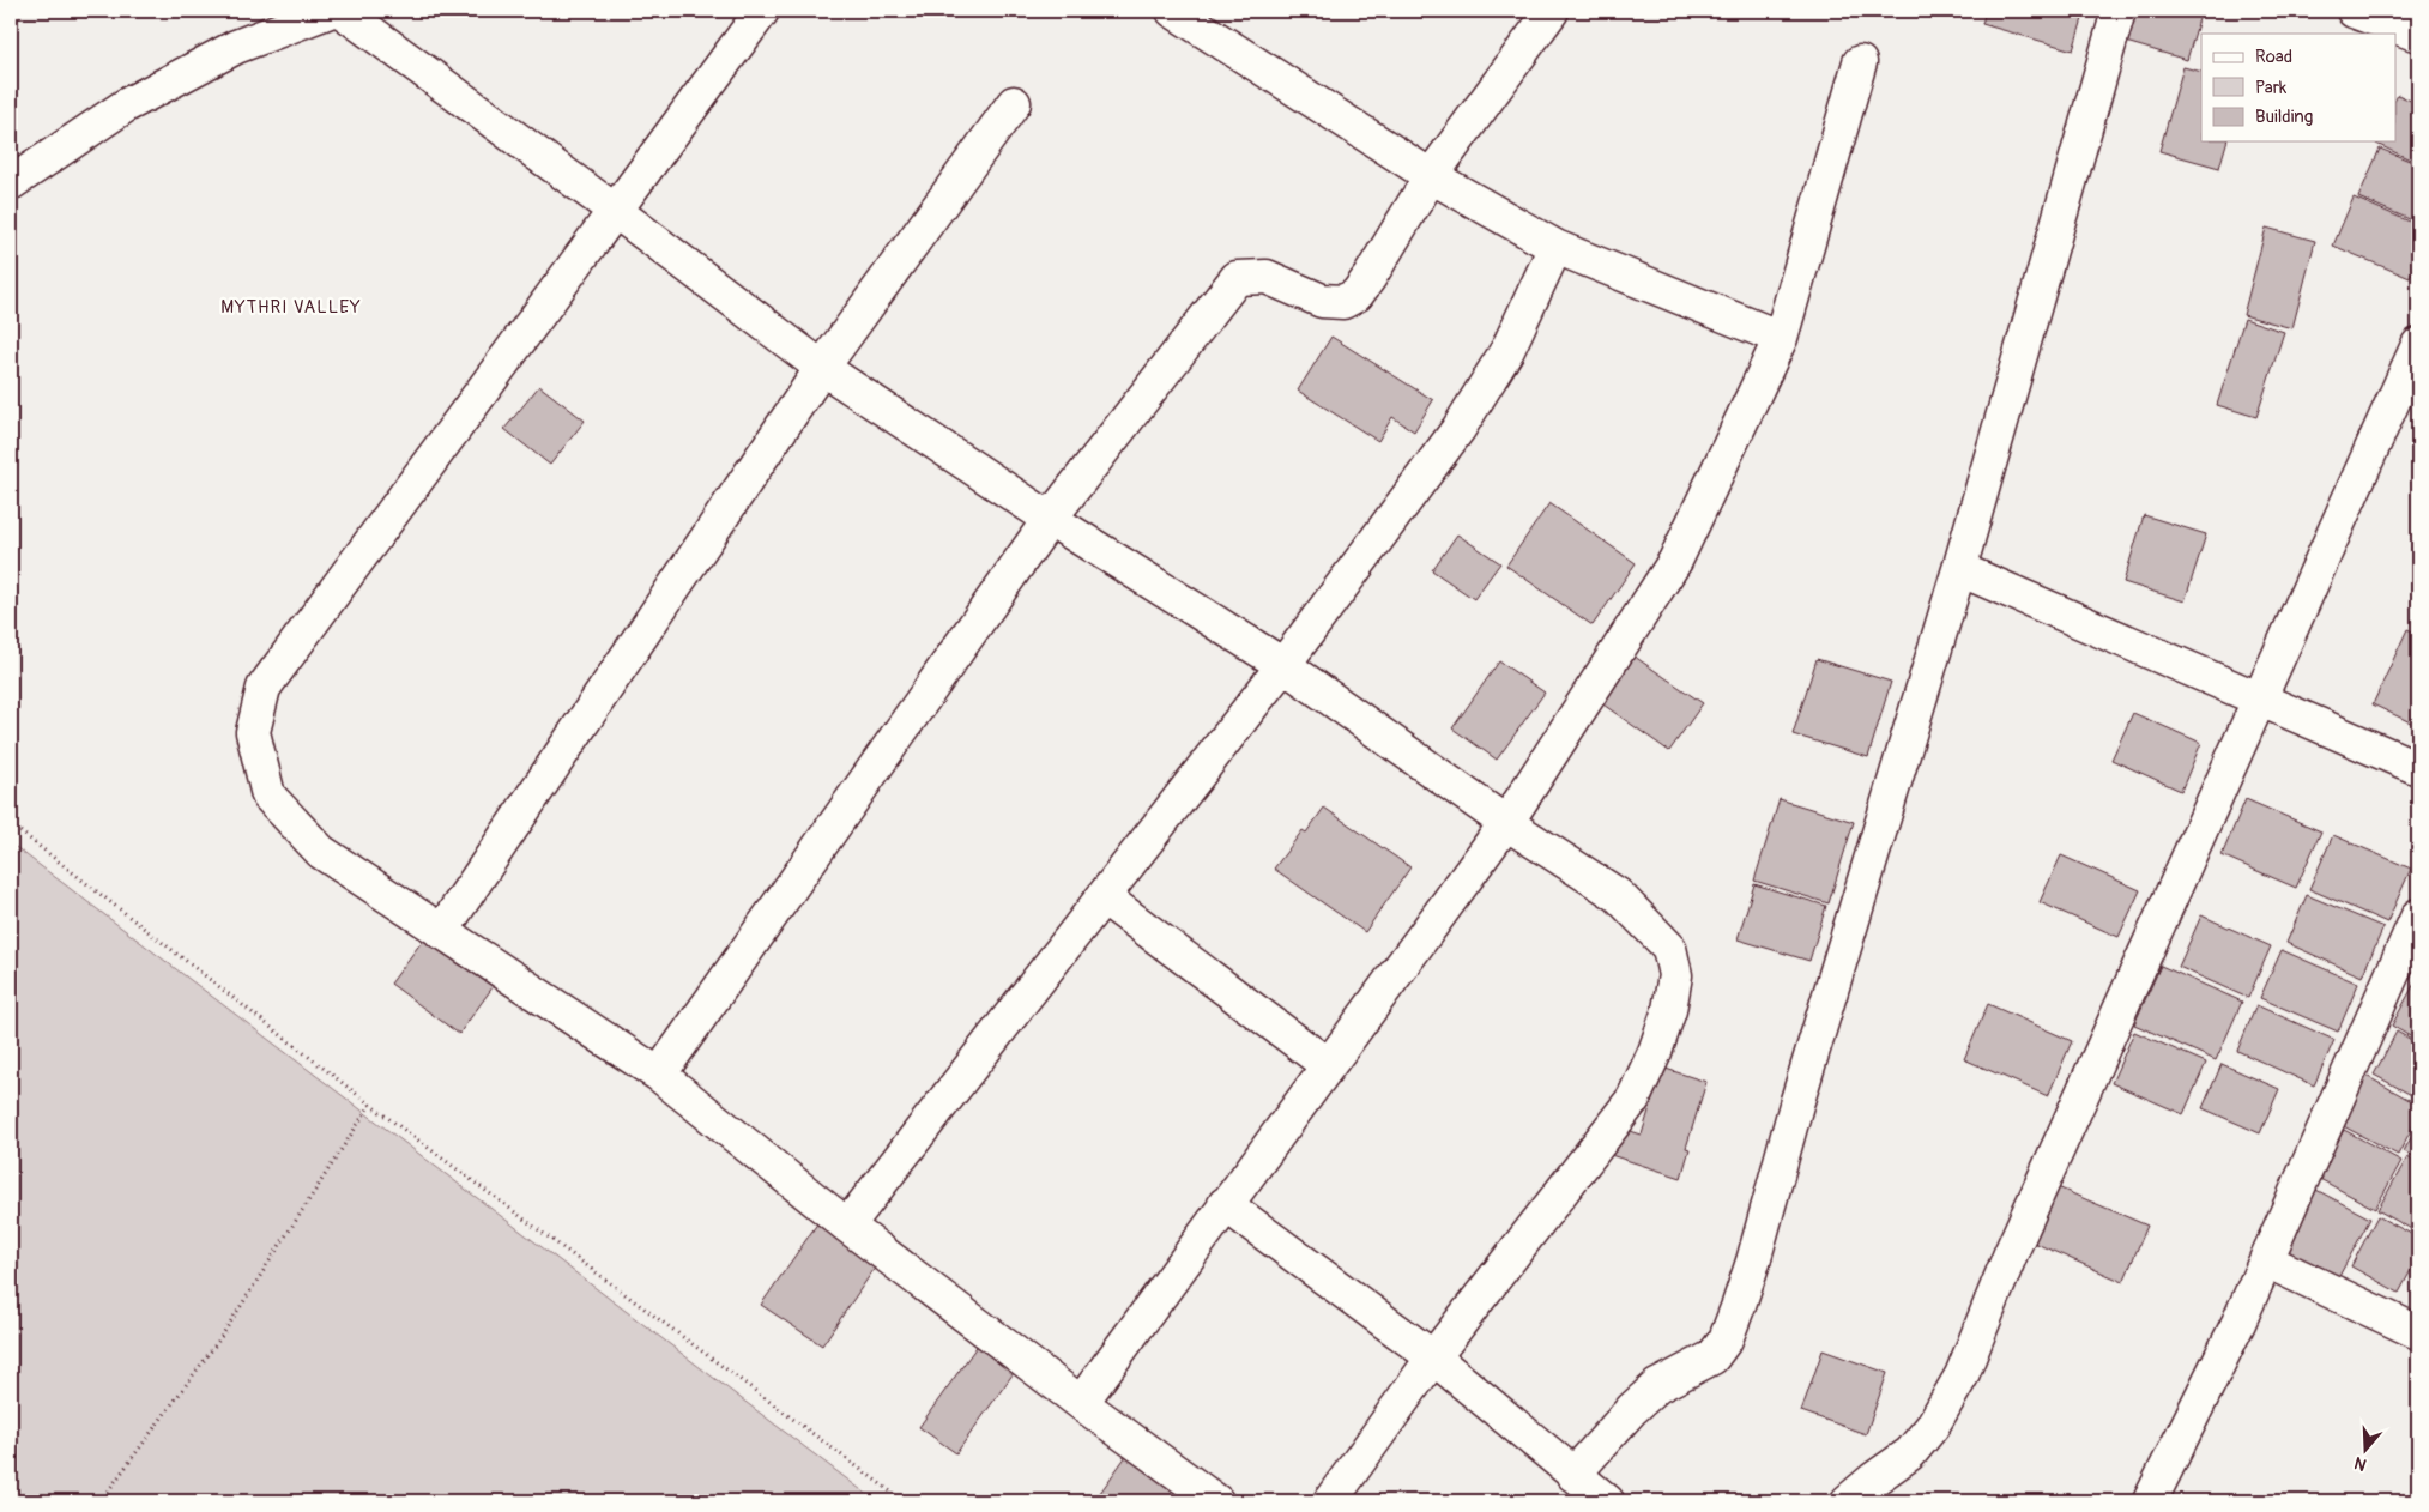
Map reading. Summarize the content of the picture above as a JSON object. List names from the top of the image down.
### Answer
{
  "districts": ["MYTHRI VALLEY"],
  "legend": ["Road", "Park", "Building"],
  "north": "bottom"
}
